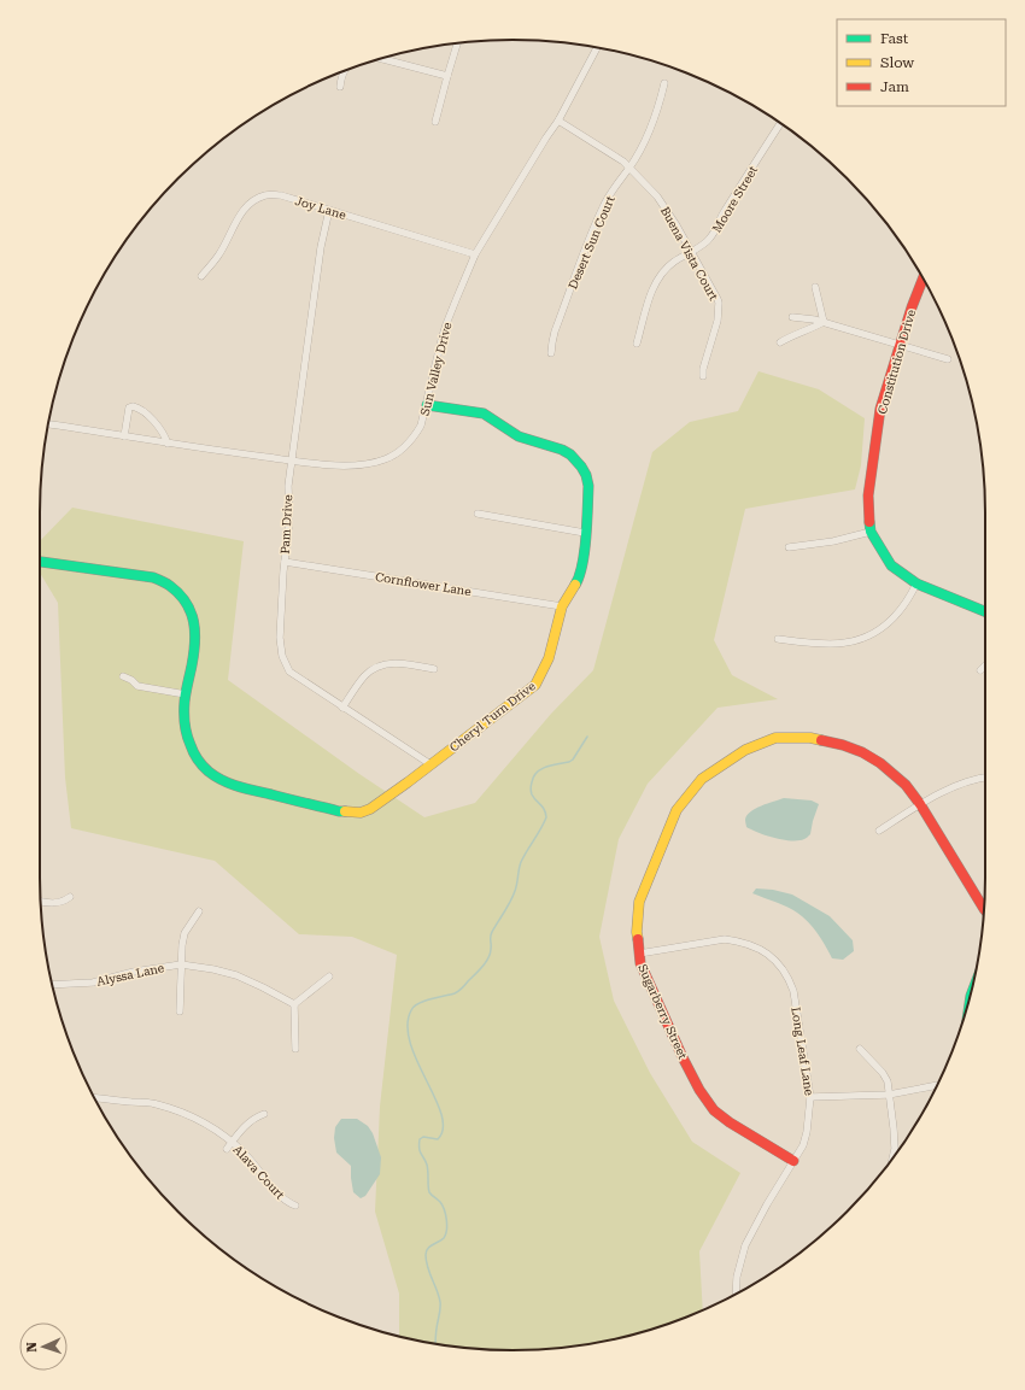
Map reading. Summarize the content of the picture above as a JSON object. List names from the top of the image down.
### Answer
{
  "streets": {
    "street": [
      "Moore Street",
      "Joy Lane",
      "Desert Sun Court",
      "Buena Vista Court",
      "Constitution Drive",
      "Sun Valley Drive",
      "Pam Drive",
      "Cornflower Lane",
      "Cheryl Turn Drive",
      "Alyssa Lane",
      "Sugarberry Street",
      "Long Leaf Lane",
      "Alava Court"
    ]
  },
  "crossings": [
    ["Moore Street", "Buena Vista Court"],
    ["Joy Lane", "Sun Valley Drive"],
    ["Joy Lane", "Pam Drive"],
    ["Desert Sun Court", "Buena Vista Court"],
    ["Buena Vista Court", "Sun Valley Drive"],
    ["Sun Valley Drive", "Pam Drive"],
    ["Sun Valley Drive", "Cheryl Turn Drive"],
    ["Pam Drive", "Cornflower Lane"],
    ["Pam Drive", "Cheryl Turn Drive"],
    ["Cornflower Lane", "Cheryl Turn Drive"],
    ["Sugarberry Street", "Long Leaf Lane"]
  ],
  "legend": ["Fast", "Slow", "Jam"],
  "north": "left"
}
